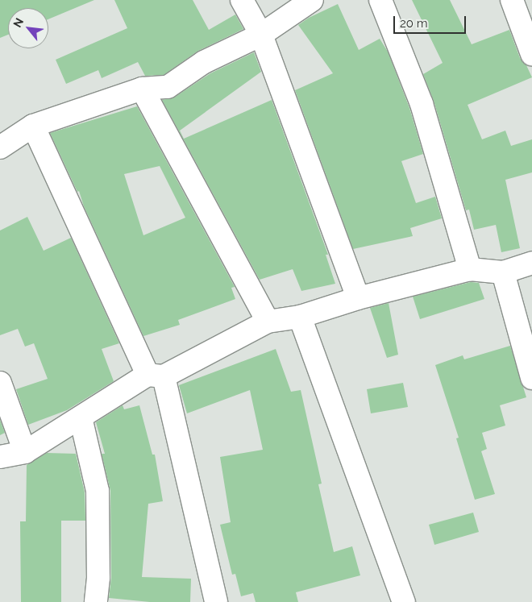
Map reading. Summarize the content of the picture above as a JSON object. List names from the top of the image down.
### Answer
{
  "scale_bar": "20 m",
  "north": "top left"
}
